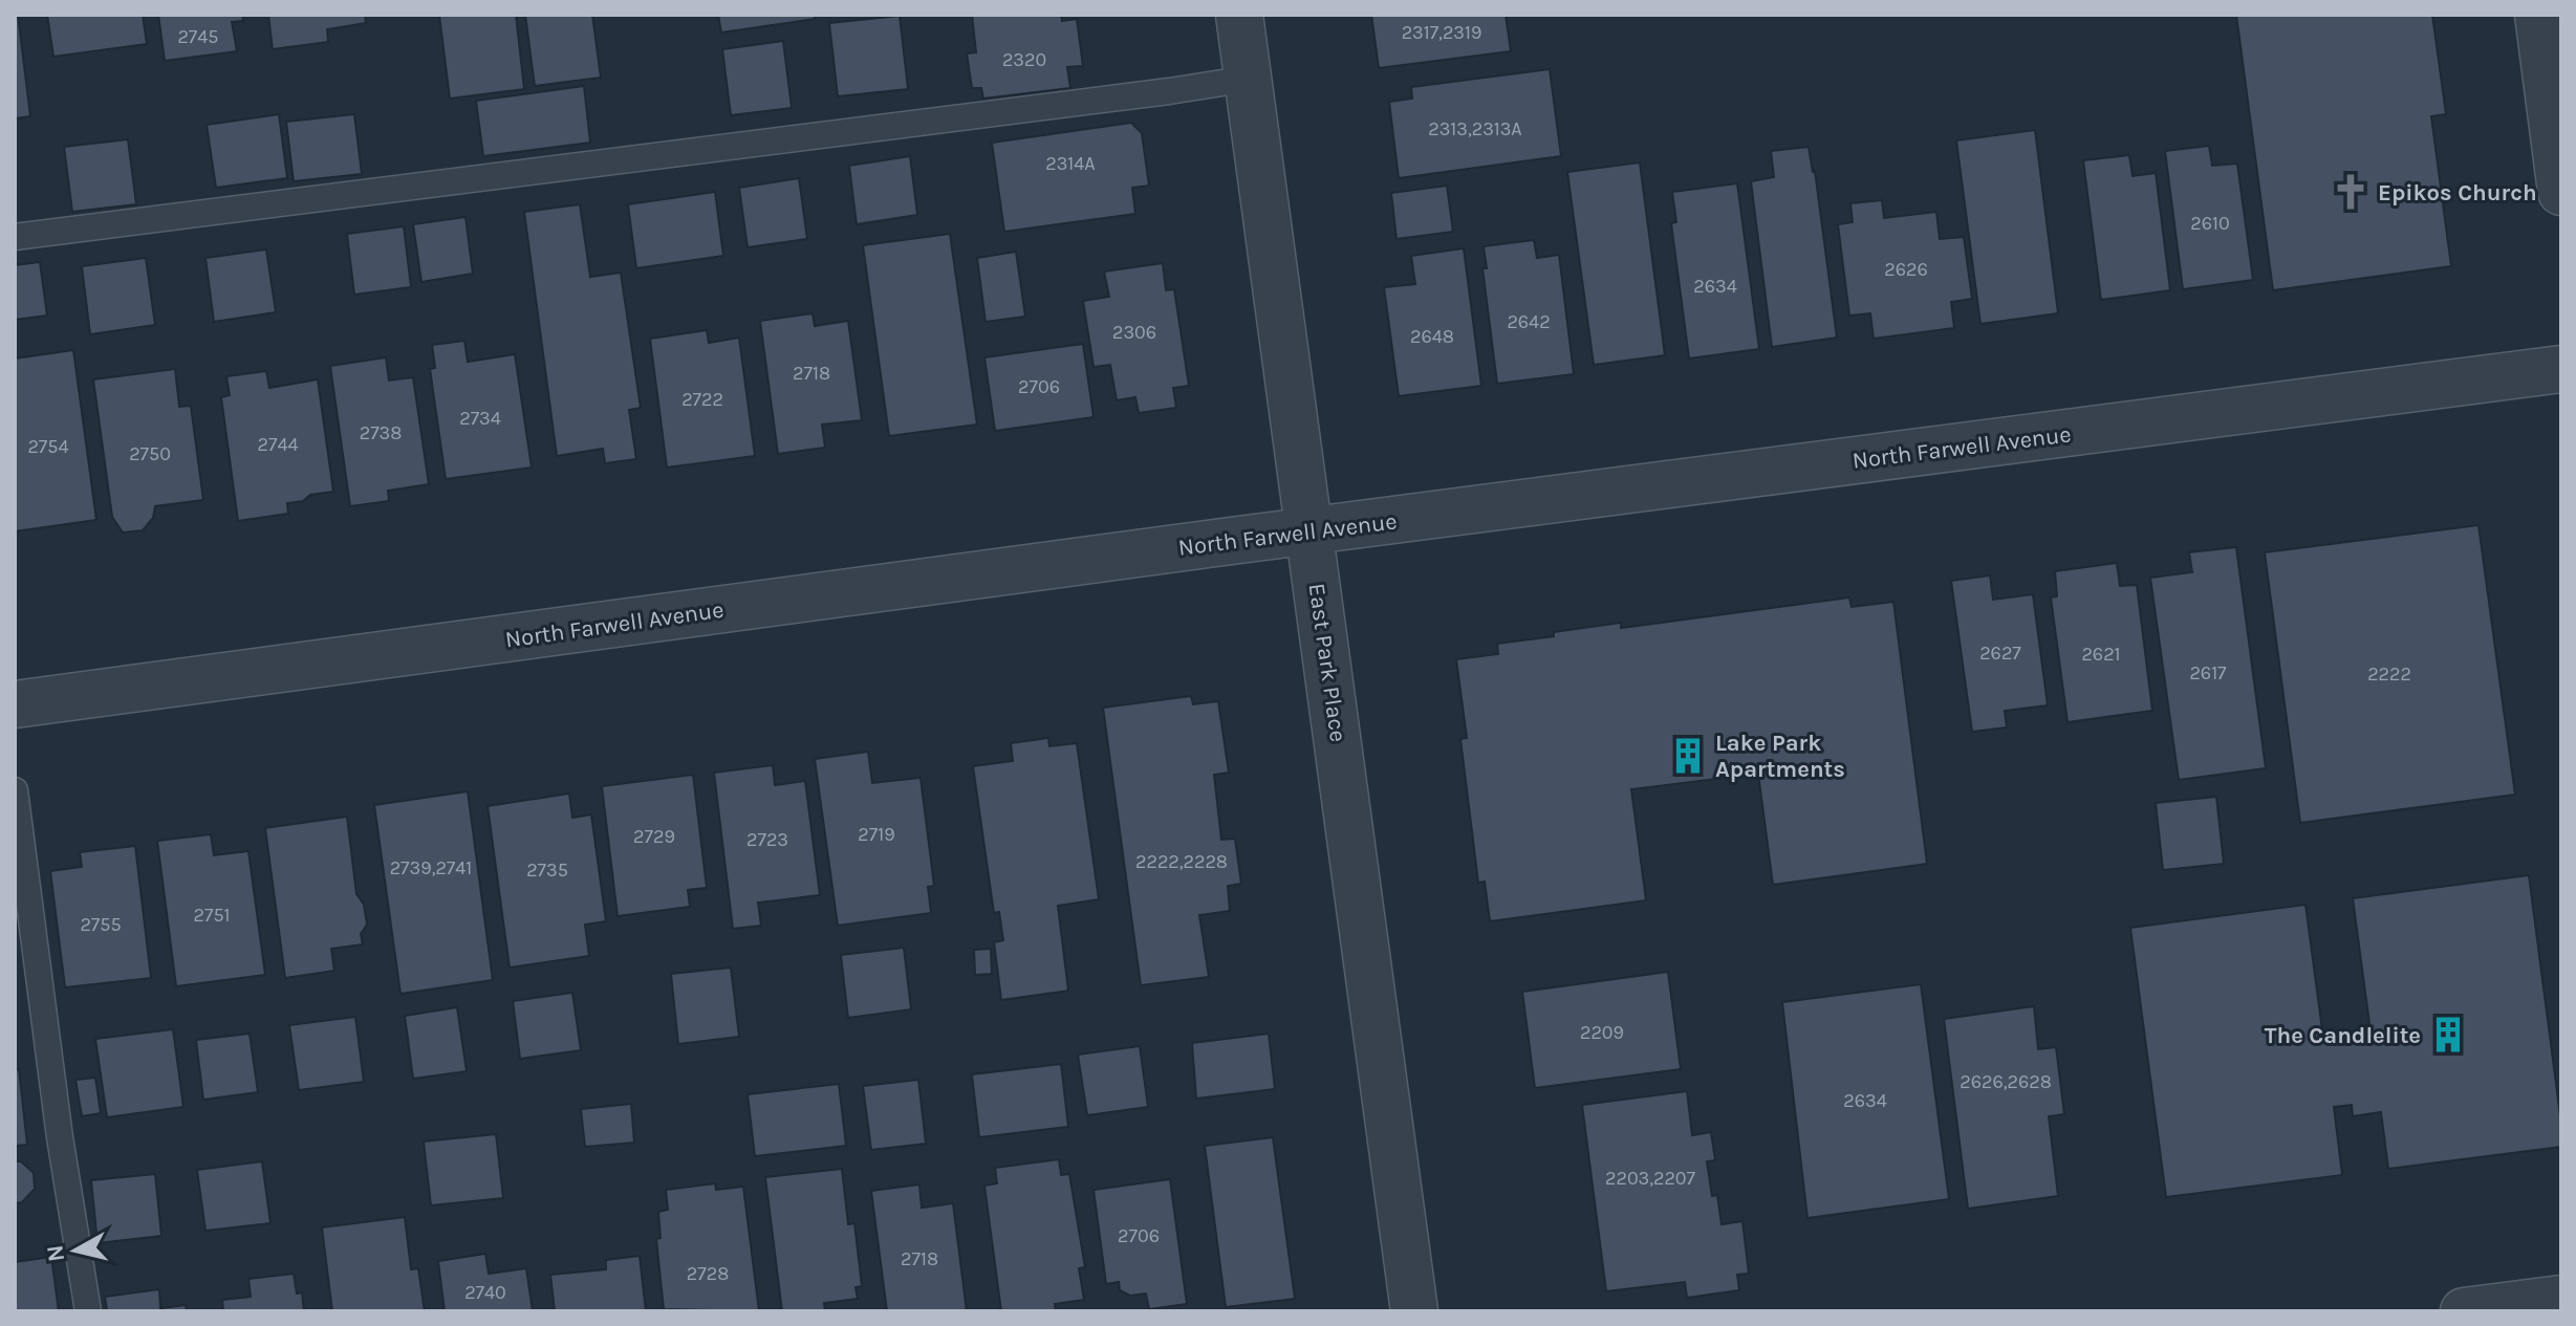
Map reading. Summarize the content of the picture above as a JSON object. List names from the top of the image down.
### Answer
{
  "streets": {
    "street": ["North Farwell Avenue", "East Park Place"]
  },
  "crossings": [
    ["North Farwell Avenue", "East Park Place"]
  ],
  "places": {
    "church": ["Epikos Church"],
    "building": ["Lake Park Apartments", "The Candlelite"]
  },
  "house_numbers": [
    "2317,2319",
    "2745",
    "2320",
    "2313,2313A",
    "2314A",
    "2610",
    "2626",
    "2634",
    "2642",
    "2306",
    "2648",
    "2718",
    "2706",
    "2722",
    "2734",
    "2738",
    "2744",
    "2754",
    "2750",
    "2627",
    "2621",
    "2617",
    "2222",
    "2719",
    "2729",
    "2723",
    "2222,2228",
    "2739,2741",
    "2735",
    "2751",
    "2755",
    "2209",
    "2626,2628",
    "2634",
    "2203,2207",
    "2706",
    "2718",
    "2728",
    "2740"
  ],
  "north": "left"
}
